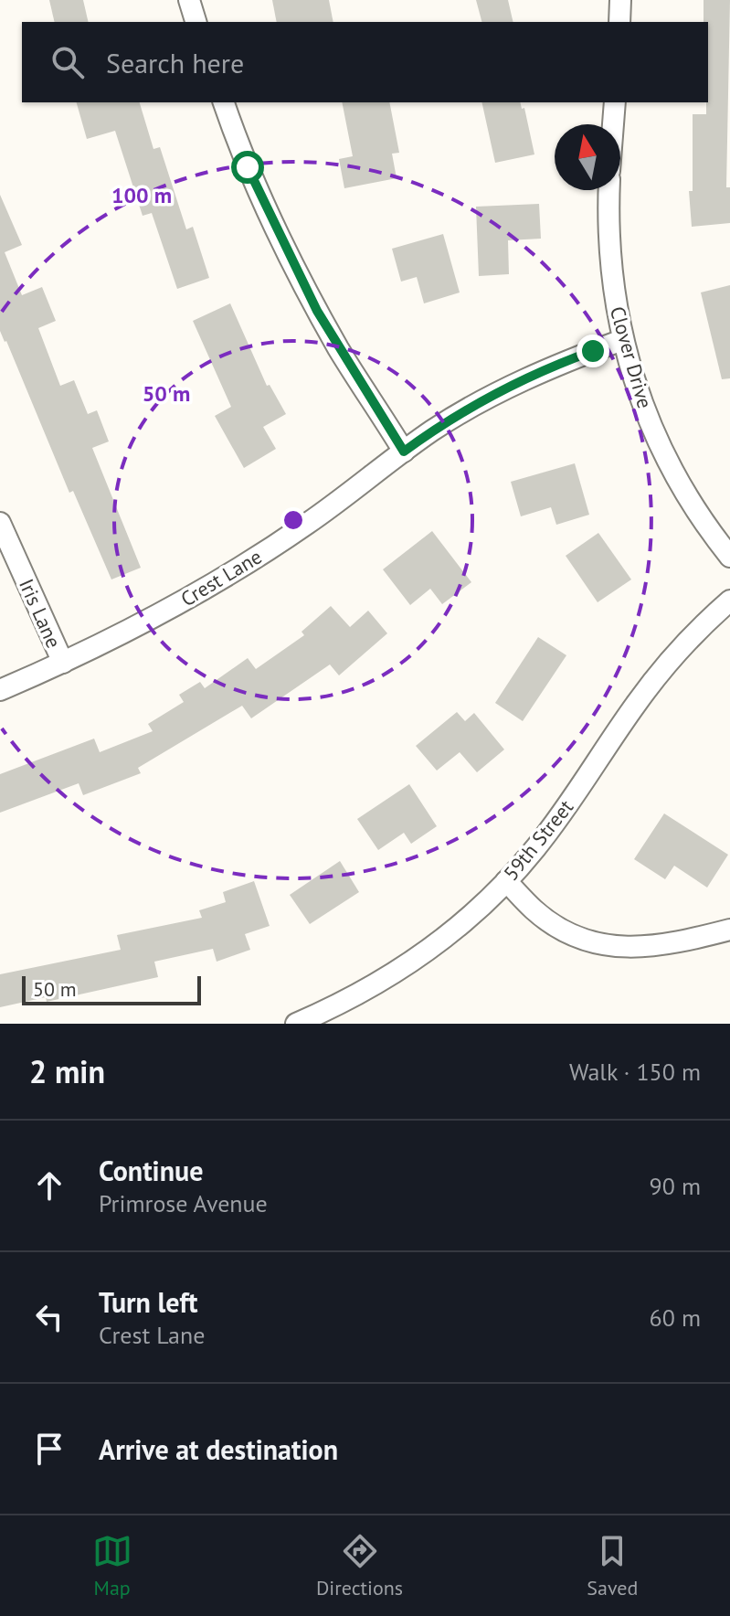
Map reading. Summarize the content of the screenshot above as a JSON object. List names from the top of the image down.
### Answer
{
  "streets": {
    "street": [
      "Clover Drive",
      "Crest Lane",
      "Iris Lane",
      "59th Street"
    ]
  },
  "crossings": [
    ["Clover Drive", "Crest Lane"],
    ["Crest Lane", "Iris Lane"]
  ],
  "scale_bar": "50 m",
  "north": "top",
  "page": {
    "search": "Search here",
    "scale": "50 m",
    "heading": ["2 min", "Walk · 150 m"],
    "list": [
      ["Continue", "Primrose Avenue", "90 m"],
      ["Turn left", "Crest Lane", "60 m"],
      "Arrive at destination"
    ],
    "nav": ["Map", "Directions", "Saved"]
  },
  "rings": ["100 m", "50 m"]
}
